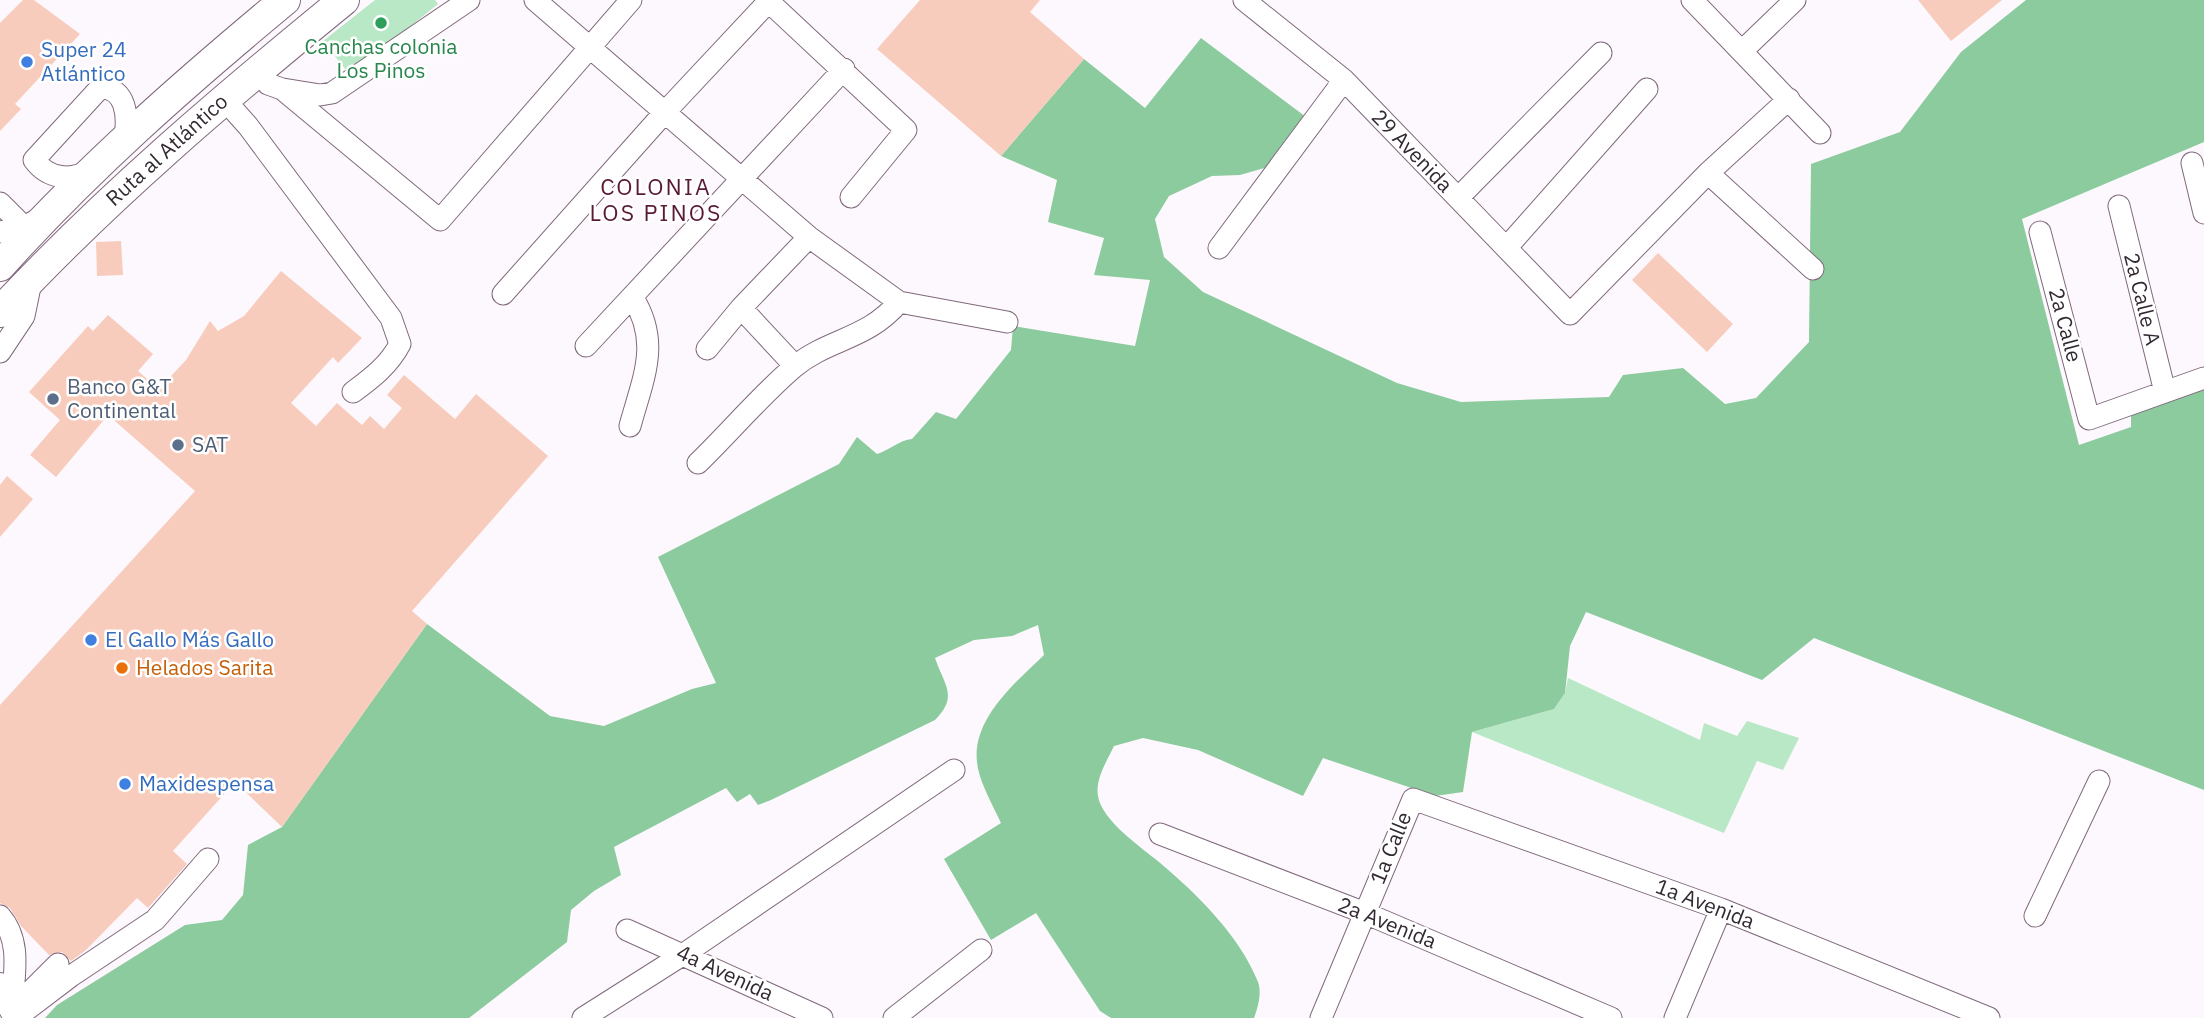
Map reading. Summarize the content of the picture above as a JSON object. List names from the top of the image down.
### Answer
{
  "streets": {
    "highway": ["Ruta al Atlántico"],
    "street": [
      "29 Avenida",
      "2a Calle A",
      "2a Calle",
      "1a Calle",
      "1a Avenida",
      "2a Avenida",
      "4a Avenida"
    ]
  },
  "crossings": [
    ["2a Calle A", "2a Calle"],
    ["1a Calle", "1a Avenida"],
    ["1a Calle", "2a Avenida"]
  ],
  "districts": ["COLONIA LOS PINOS"],
  "places": [
    "Canchas colonia Los Pinos",
    "Super 24 Atlántico",
    "Banco G&T Continental",
    "SAT",
    "El Gallo Más Gallo",
    "Helados Sarita",
    "Maxidespensa"
  ]
}
